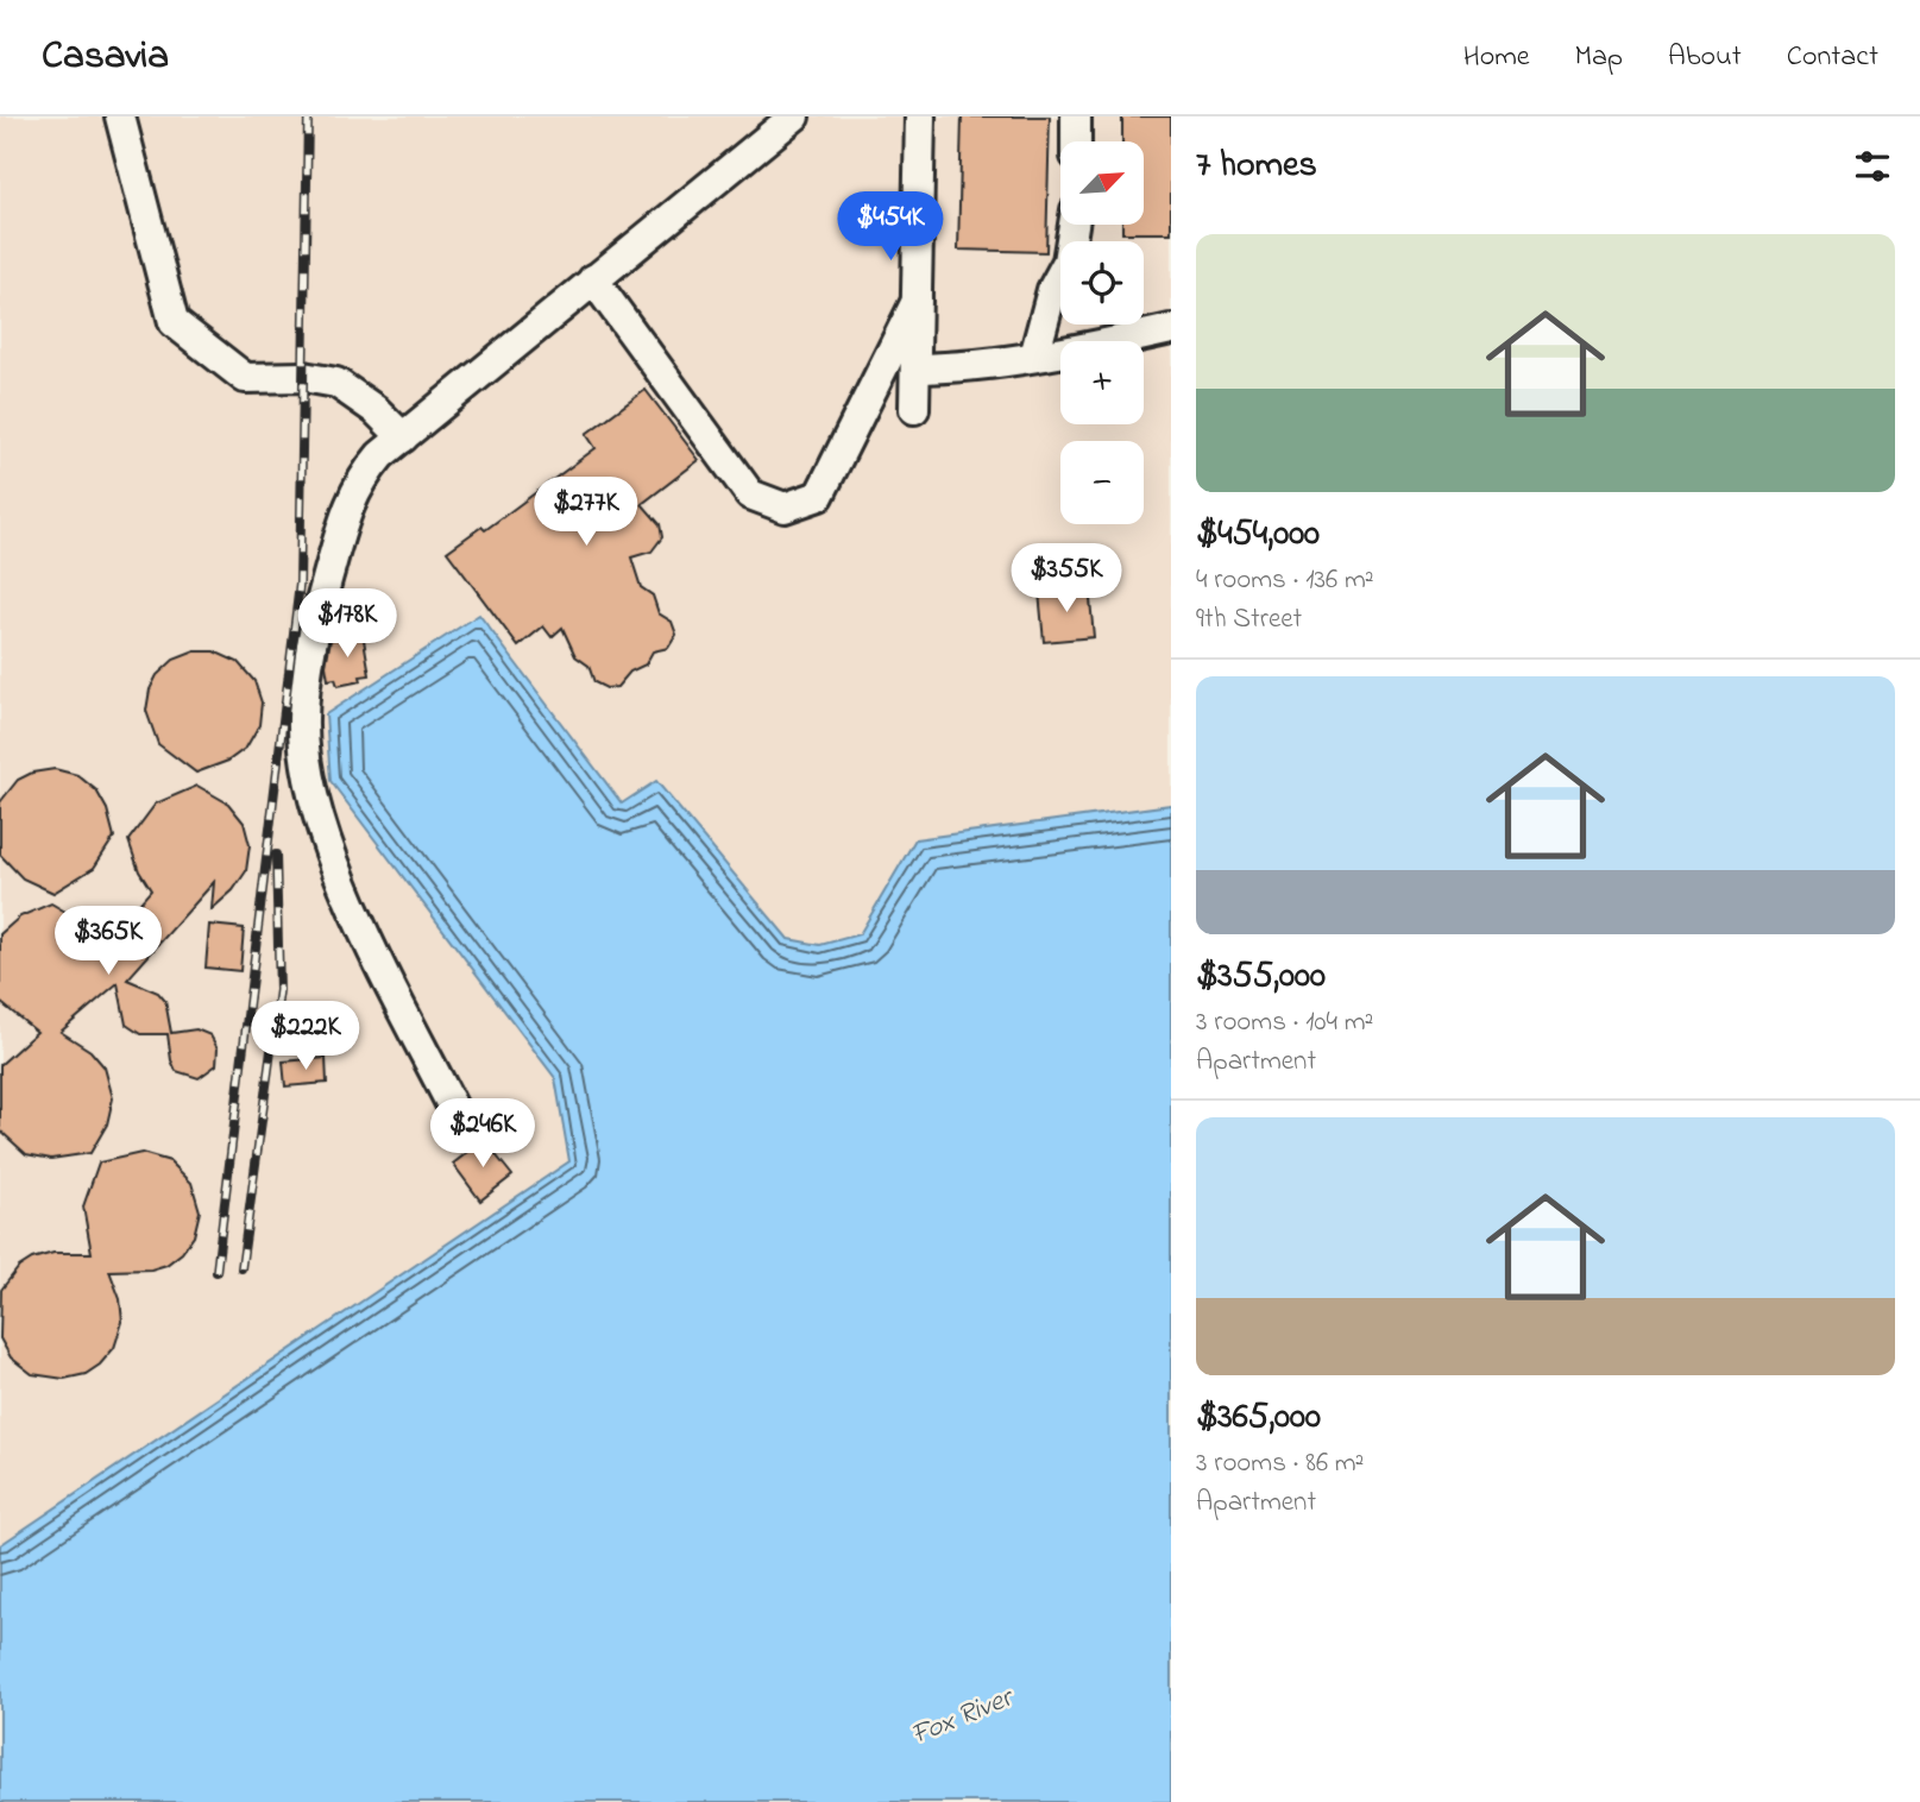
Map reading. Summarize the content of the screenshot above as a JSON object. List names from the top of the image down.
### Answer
{
  "water": ["Fox River"],
  "north": "top right",
  "page": {
    "header": "Casavia",
    "nav": [
      "Home",
      "Map",
      "About",
      "Contact"
    ],
    "heading": "7 homes",
    "map_buttons": ["+", "−"],
    "price": [
      "$454K",
      "$277K",
      "$355K",
      "$178K",
      "$365K",
      "$222K",
      "$246K"
    ],
    "list": [
      {
        "name": "$454,000",
        "note": "4 rooms · 136 m² · 9th Street"
      },
      {
        "name": "$355,000",
        "note": "3 rooms · 104 m² · Apartment"
      },
      {
        "name": "$365,000",
        "note": "3 rooms · 86 m² · Apartment"
      }
    ]
  }
}
